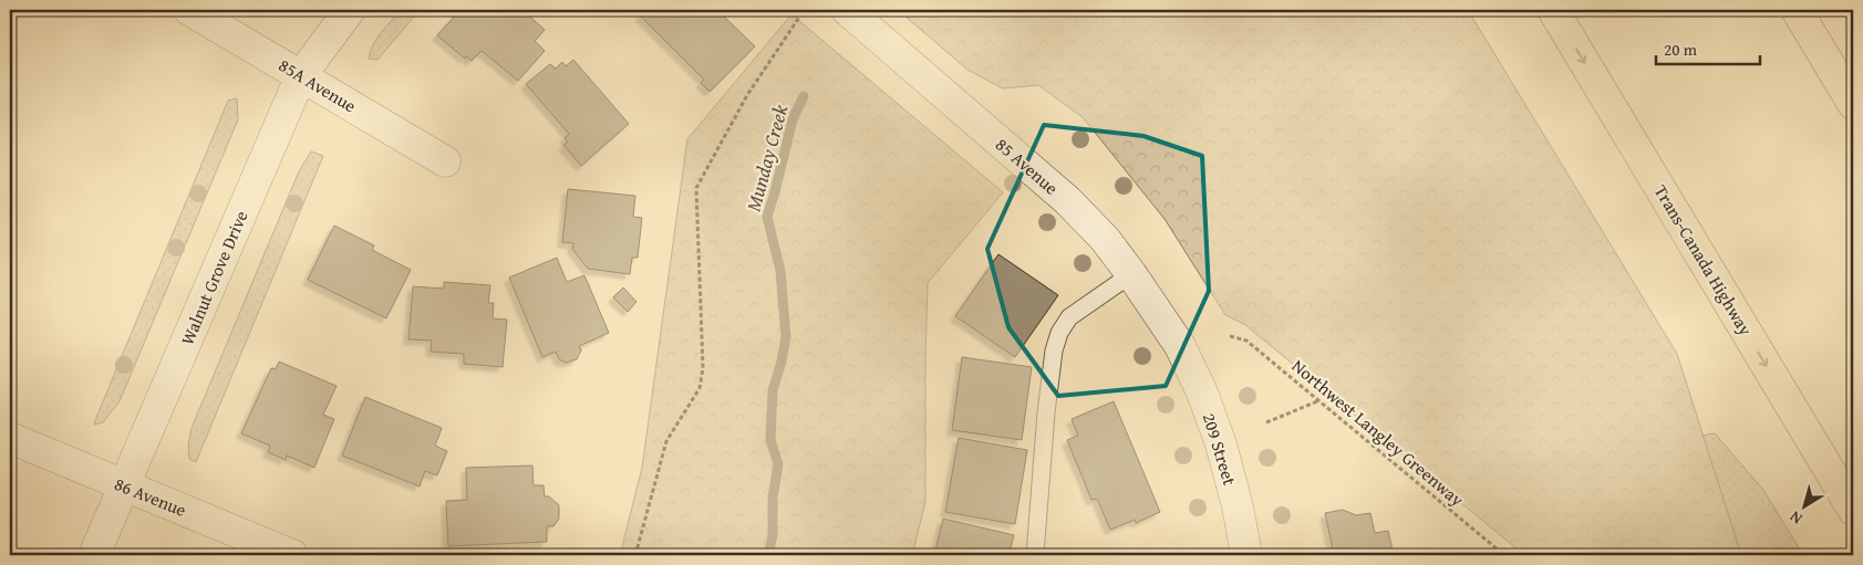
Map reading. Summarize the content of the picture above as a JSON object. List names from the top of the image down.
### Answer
{
  "streets": {
    "highway": ["Trans-Canada Highway"],
    "street": [
      "85A Avenue",
      "85 Avenue",
      "Walnut Grove Drive",
      "209 Street",
      "86 Avenue"
    ],
    "path": ["Northwest Langley Greenway"]
  },
  "crossings": [
    ["85A Avenue", "Walnut Grove Drive"],
    ["85 Avenue", "209 Street"],
    ["Walnut Grove Drive", "86 Avenue"]
  ],
  "one_way": ["Trans-Canada Highway"],
  "water": ["Munday Creek"],
  "scale_bar": "20 m",
  "north": "bottom left"
}
